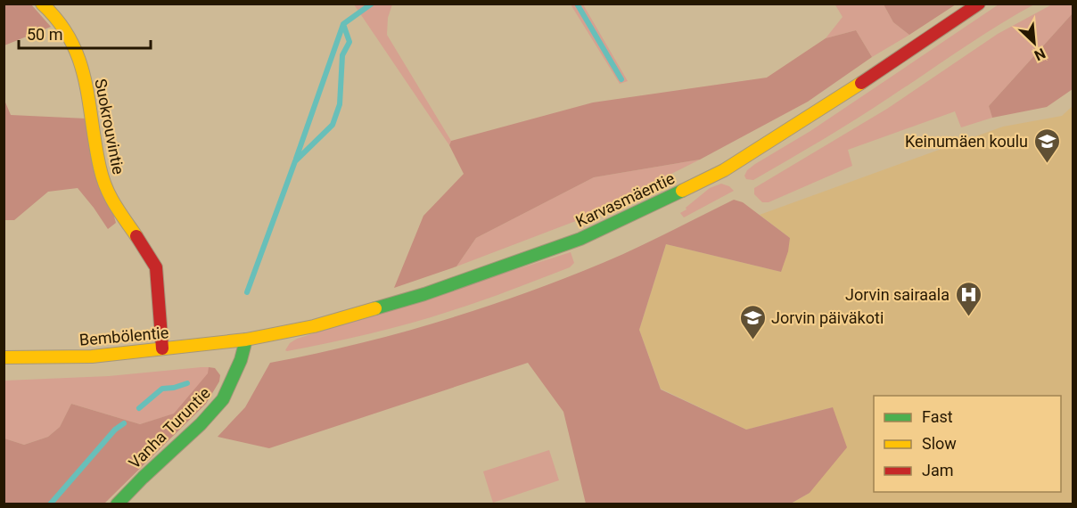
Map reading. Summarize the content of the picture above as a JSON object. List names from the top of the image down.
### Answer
{
  "streets": {
    "main road": [
      "Suokrouvintie",
      "Karvasmäentie",
      "Bembölentie",
      "Vanha Turuntie"
    ]
  },
  "crossings": [
    ["Suokrouvintie", "Bembölentie"],
    ["Karvasmäentie", "Bembölentie"],
    ["Karvasmäentie", "Vanha Turuntie"],
    ["Bembölentie", "Vanha Turuntie"]
  ],
  "places": {
    "school or university": ["Keinumäen koulu", "Jorvin päiväkoti"],
    "hospital": ["Jorvin sairaala"]
  },
  "legend": ["Fast", "Slow", "Jam"],
  "scale_bar": "50 m",
  "north": "bottom right"
}
